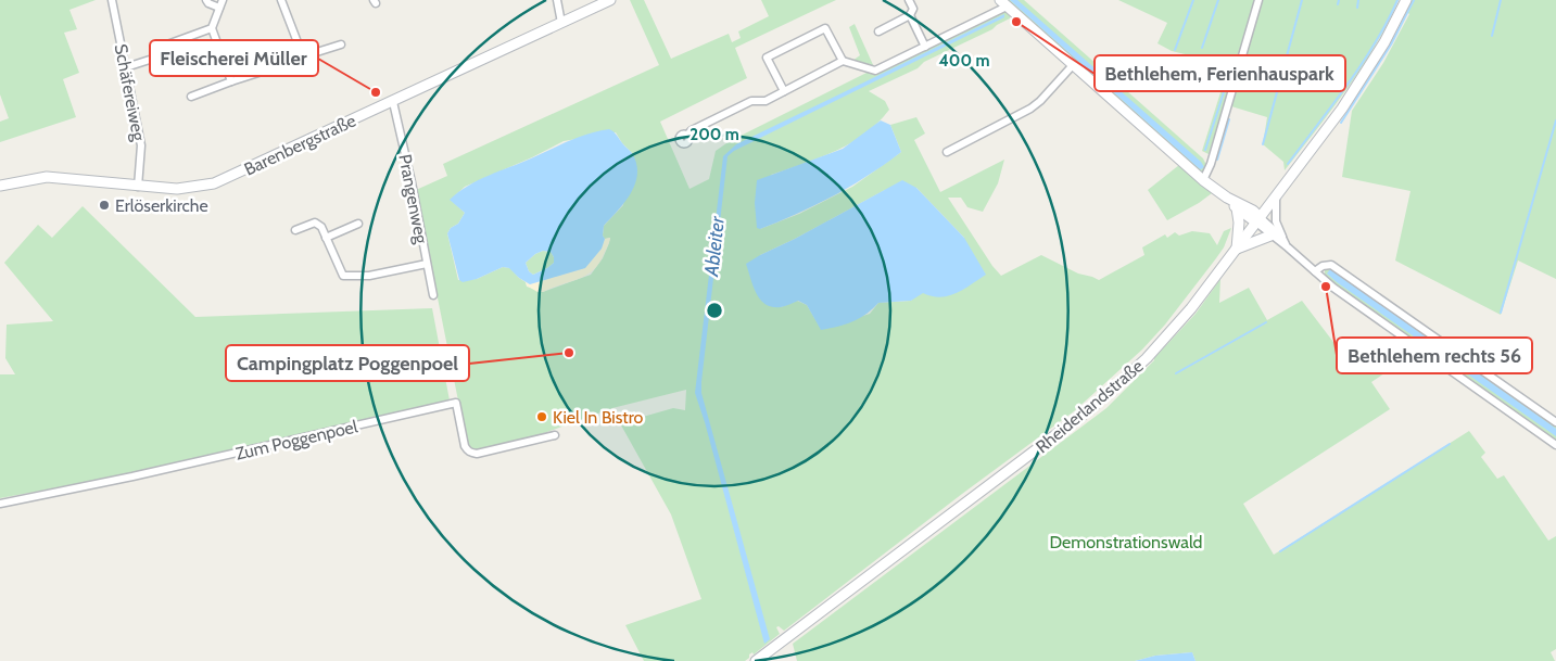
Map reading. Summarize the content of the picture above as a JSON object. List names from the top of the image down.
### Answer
{
  "streets": {
    "street": [
      "Schäfereiweg",
      "Barenbergstraße",
      "Prangenweg",
      "Rheiderlandstraße",
      "Zum Poggenpoel"
    ]
  },
  "crossings": [
    ["Schäfereiweg", "Barenbergstraße"],
    ["Barenbergstraße", "Prangenweg"]
  ],
  "water": ["Ableiter"],
  "parks": ["Demonstrationswald"],
  "places": [
    "Bethlehem, Ferienhauspark",
    "Fleischerei Müller",
    "Erlöserkirche",
    "Bethlehem rechts 56",
    "Campingplatz Poggenpoel",
    "Kiel In Bistro"
  ],
  "rings": ["400 m", "200 m"]
}
